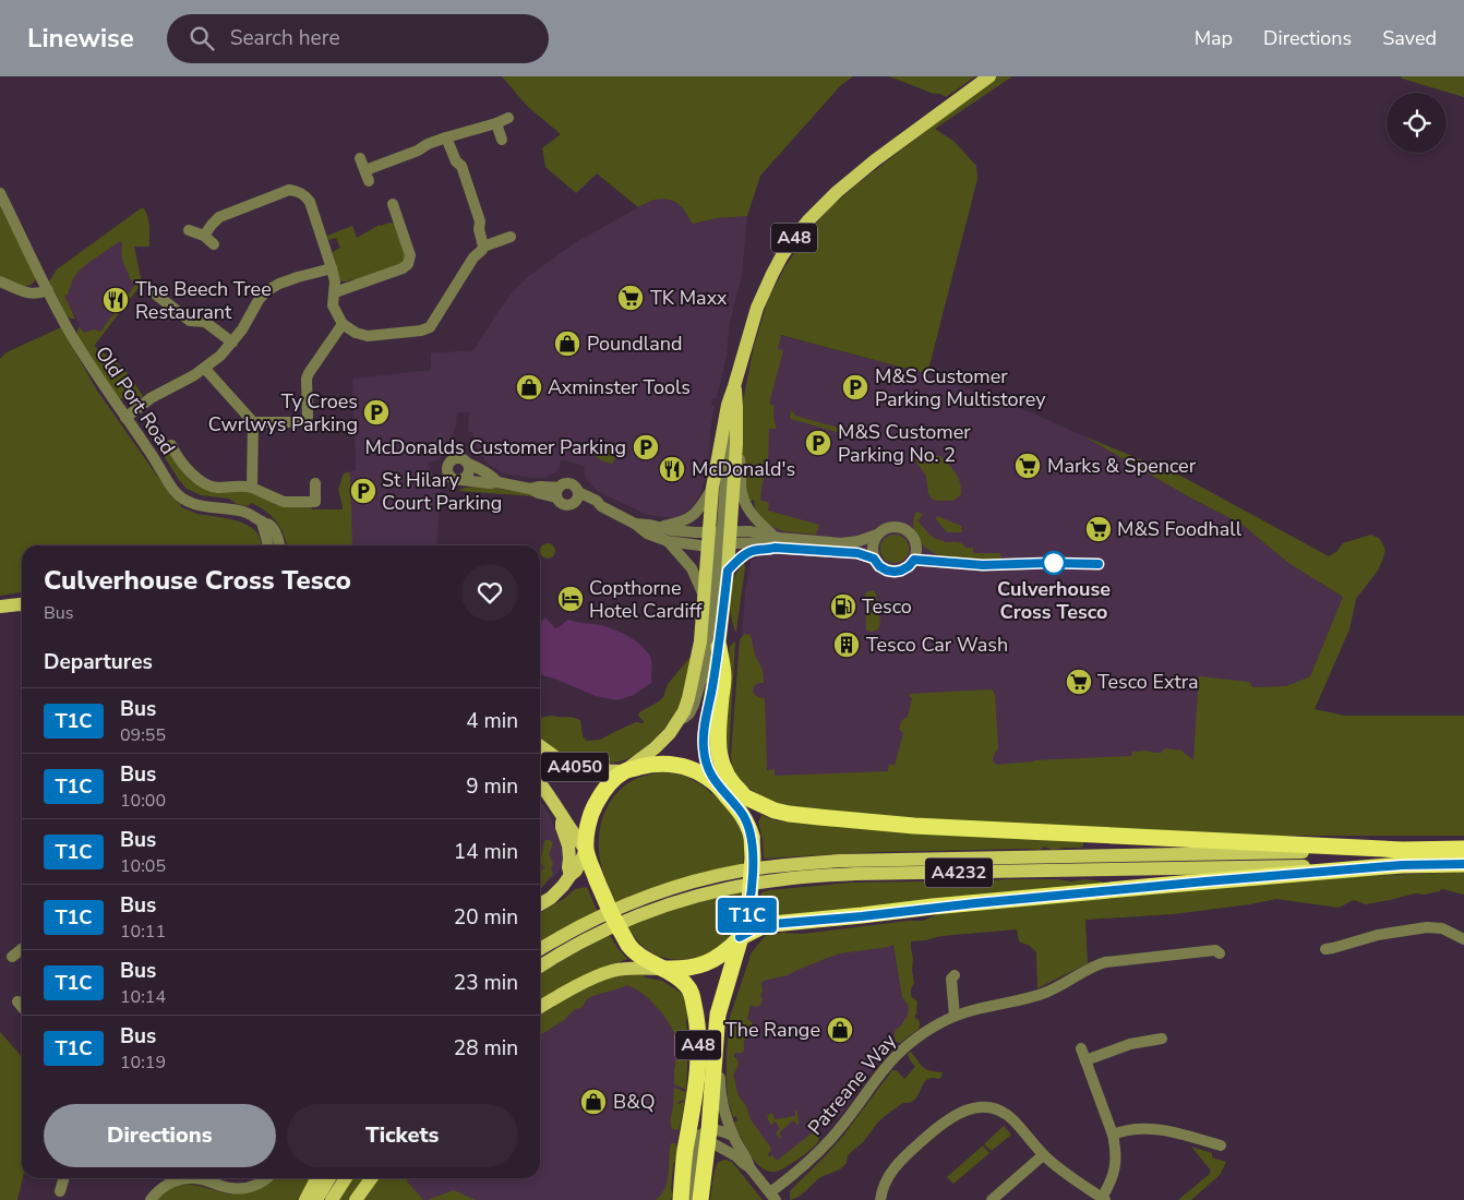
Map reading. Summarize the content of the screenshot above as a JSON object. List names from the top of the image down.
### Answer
{
  "streets": {
    "highway": ["A48", "A4232"],
    "main road": ["A4050"],
    "street": ["Old Port Road", "Patreane Way"]
  },
  "crossings": [
    ["A48", "A4050"]
  ],
  "places": {
    "supermarket": [
      "TK Maxx",
      "Marks & Spencer",
      "M&S Foodhall",
      "Tesco Extra"
    ],
    "restaurant": ["The Beech Tree Restaurant", "McDonald's"],
    "shop": [
      "Poundland",
      "Axminster Tools",
      "The Range",
      "B&Q"
    ],
    "parking": [
      "M&S Customer Parking Multistorey",
      "Ty Croes Cwrlwys Parking",
      "M&S Customer Parking No. 2",
      "McDonalds Customer Parking",
      "St Hilary Court Parking"
    ],
    "other": ["Culverhouse Cross Tesco"],
    "hotel": ["Copthorne Hotel Cardiff"],
    "fuel station": ["Tesco"],
    "building": ["Tesco Car Wash"]
  },
  "lines": ["bus line T1C"],
  "page": {
    "header": "Linewise",
    "search": "Search here",
    "nav": ["Map", "Directions", "Saved"],
    "on_map": "T1C",
    "heading": [
      ["Culverhouse Cross Tesco", "Bus"],
      "Departures"
    ],
    "list": [
      {
        "mark": "T1C",
        "name": "Bus",
        "note": "09:55",
        "value": "4 min"
      },
      {
        "mark": "T1C",
        "name": "Bus",
        "note": "10:00",
        "value": "9 min"
      },
      {
        "mark": "T1C",
        "name": "Bus",
        "note": "10:05",
        "value": "14 min"
      },
      {
        "mark": "T1C",
        "name": "Bus",
        "note": "10:11",
        "value": "20 min"
      },
      {
        "mark": "T1C",
        "name": "Bus",
        "note": "10:14",
        "value": "23 min"
      },
      {
        "mark": "T1C",
        "name": "Bus",
        "note": "10:19",
        "value": "28 min"
      }
    ],
    "buttons": ["Directions", "Tickets"]
  }
}
